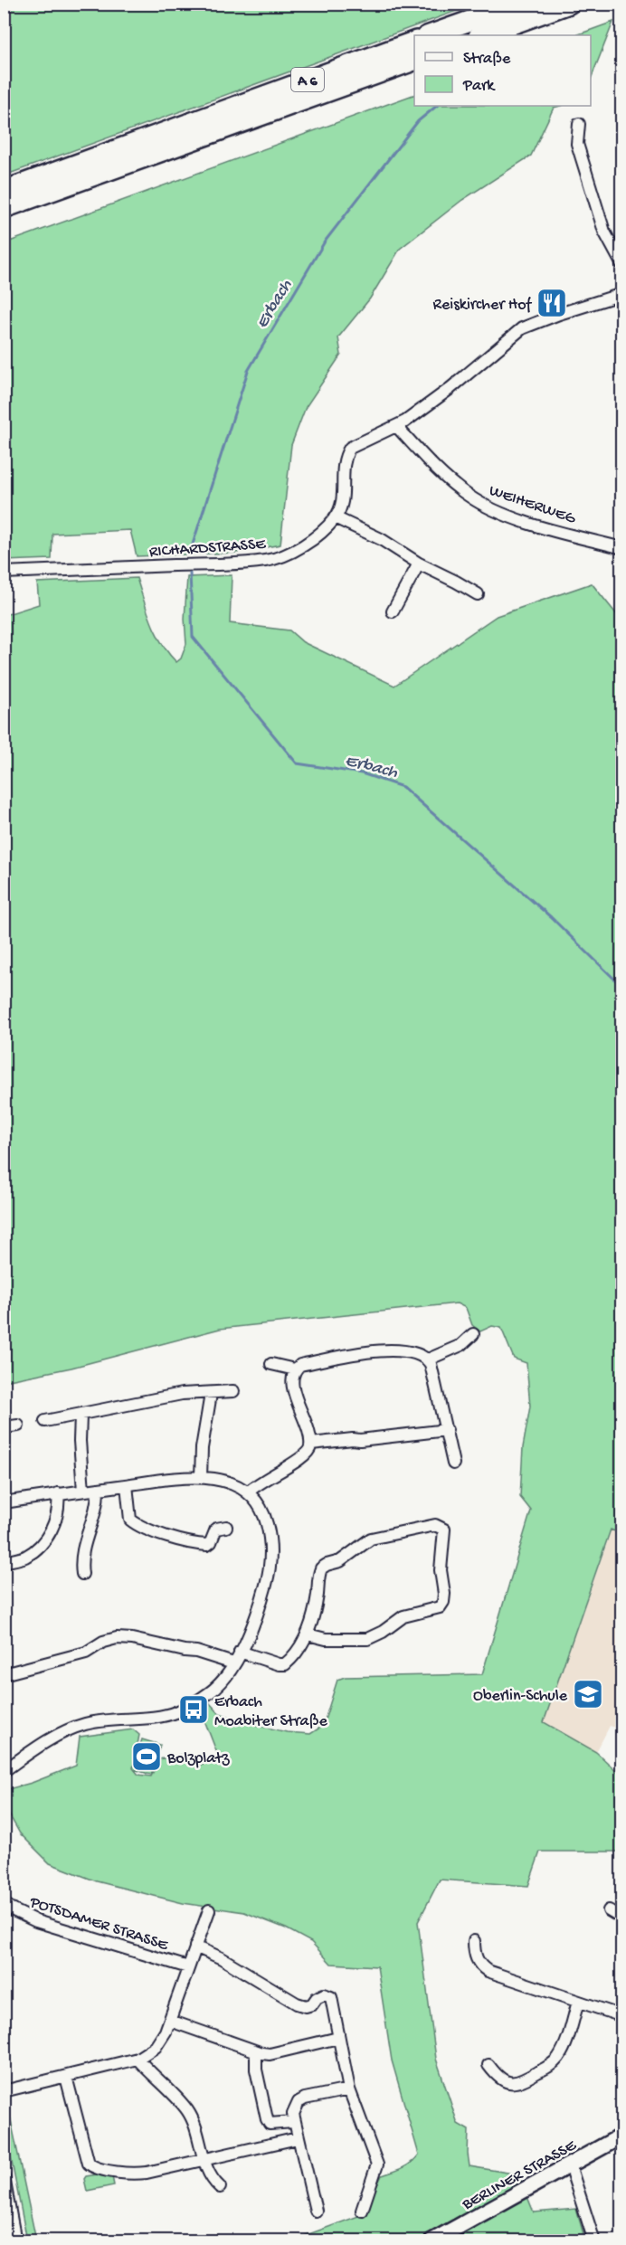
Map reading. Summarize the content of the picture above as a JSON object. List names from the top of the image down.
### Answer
{
  "streets": {
    "highway": ["A 6"],
    "street": [
      "WEIHERWEG",
      "RICHARDSTRASSE",
      "POTSDAMER STRASSE",
      "BERLINER STRASSE"
    ]
  },
  "crossings": [
    ["WEIHERWEG", "RICHARDSTRASSE"]
  ],
  "water": ["Erbach"],
  "places": {
    "restaurant": ["Reiskircher Hof"],
    "school or university": ["Oberlin-Schule"],
    "bus stop": ["Erbach Moabiter Straße"],
    "sports": ["Bolzplatz"]
  },
  "legend": ["Straße", "Park"]
}
